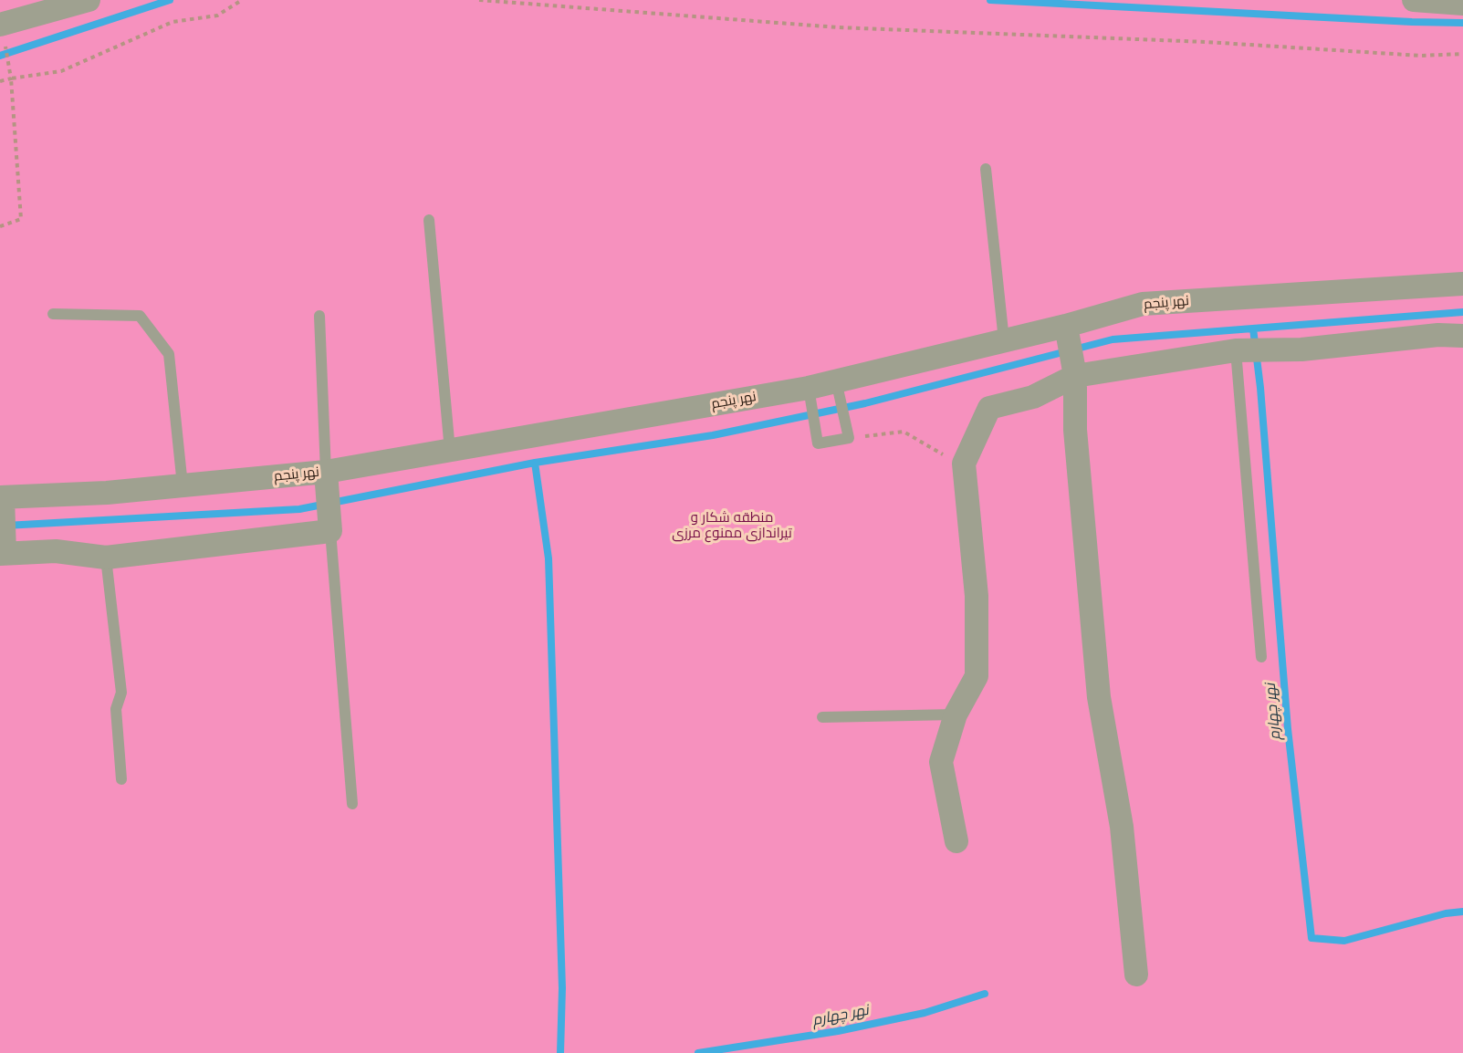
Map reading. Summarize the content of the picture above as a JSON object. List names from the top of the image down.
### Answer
{
  "streets": {
    "street": ["نهر پنجم"]
  },
  "water": ["نهر چهارم"],
  "parks": ["منطقه شکار و تیراندازی ممنوع مرزی"]
}
